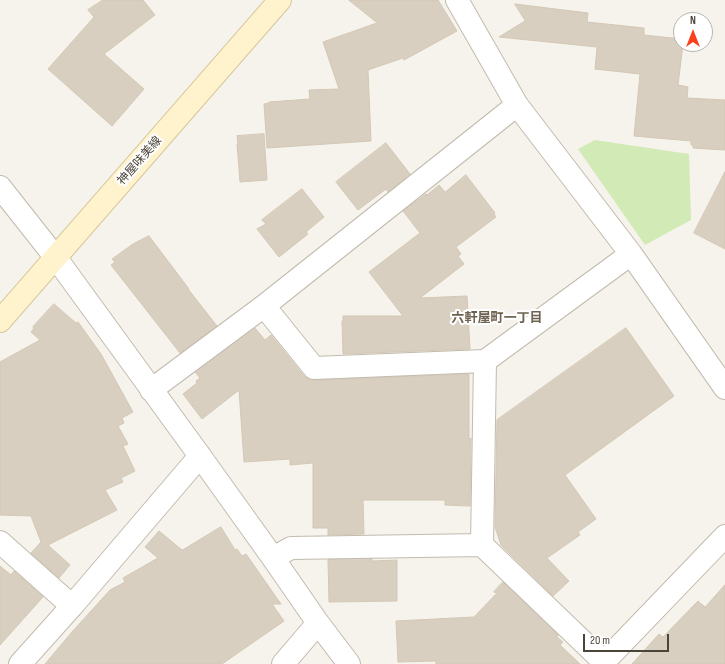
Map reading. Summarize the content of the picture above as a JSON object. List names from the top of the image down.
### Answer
{
  "streets": {
    "main road": ["神屋味美線"]
  },
  "districts": ["六軒屋町一丁目"],
  "scale_bar": "20 m",
  "north": "top"
}
